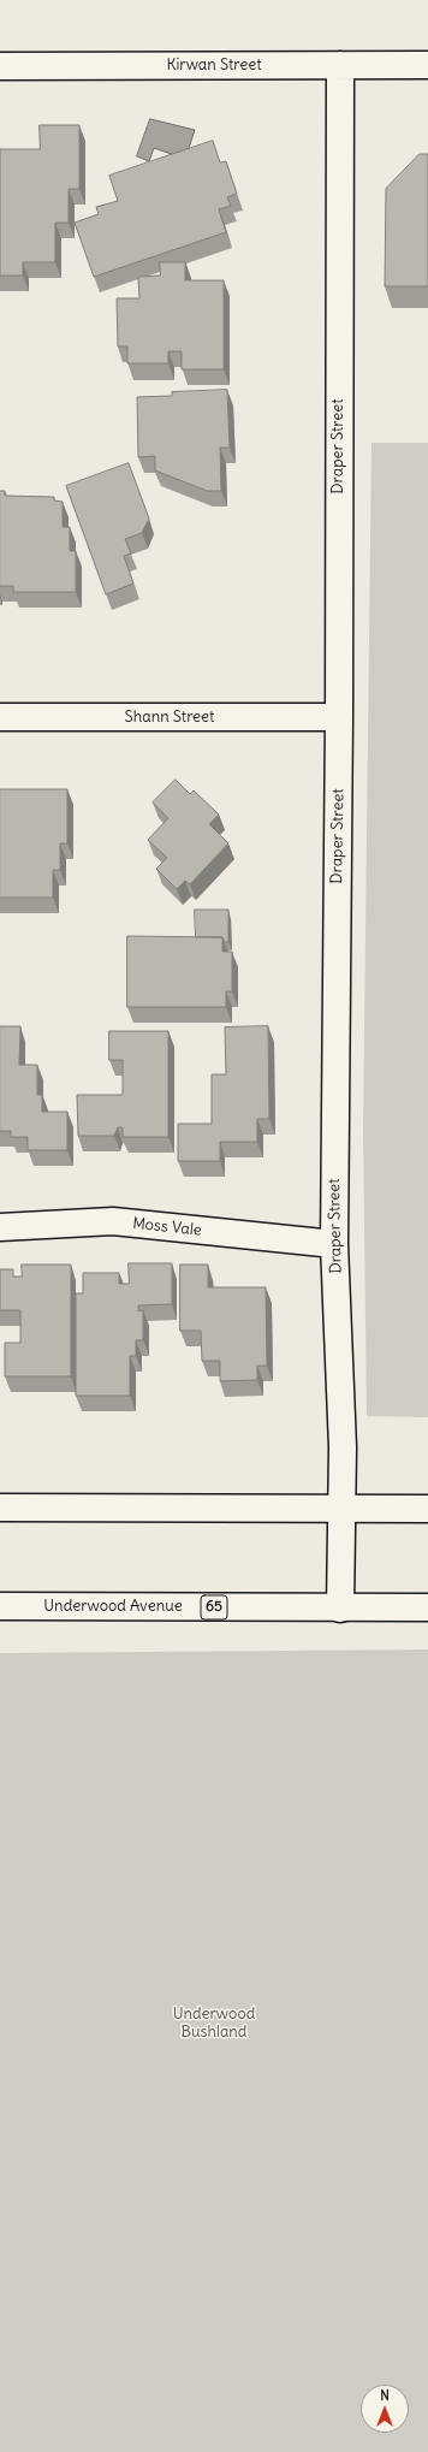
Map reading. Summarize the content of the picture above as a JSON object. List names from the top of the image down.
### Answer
{
  "streets": {
    "street": [
      "Kirwan Street",
      "Draper Street",
      "Shann Street",
      "Moss Vale",
      "Underwood Avenue",
      "65"
    ]
  },
  "crossings": [
    ["Kirwan Street", "Draper Street"],
    ["Draper Street", "Shann Street"],
    ["Draper Street", "Moss Vale"],
    ["Draper Street", "Underwood Avenue"]
  ],
  "parks": ["Underwood Bushland"],
  "north": "top"
}
